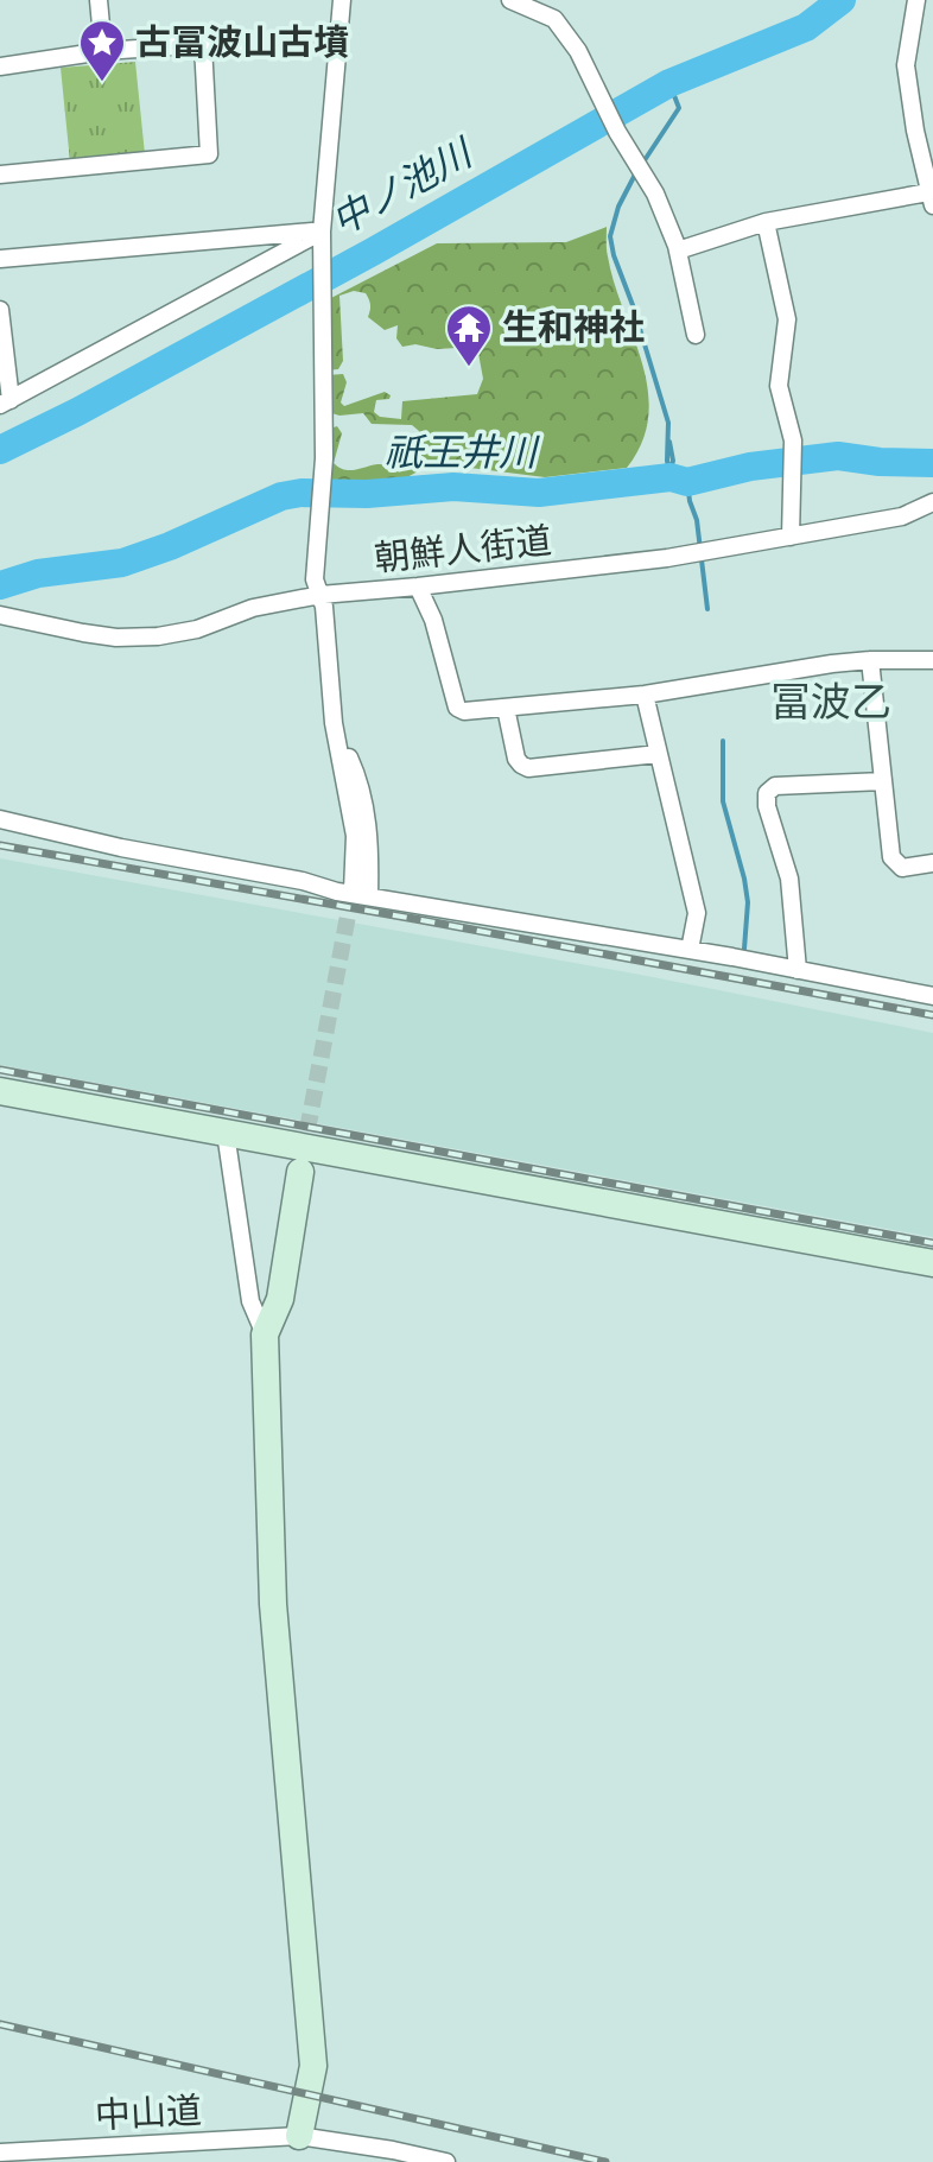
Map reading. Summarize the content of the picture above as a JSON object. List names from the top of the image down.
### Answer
{
  "streets": {
    "street": ["朝鮮人街道", "中山道"]
  },
  "districts": ["冨波乙"],
  "water": ["中ノ池川", "祇王井川"],
  "places": {
    "place": ["古冨波山古墳"],
    "temple": ["生和神社"]
  }
}
